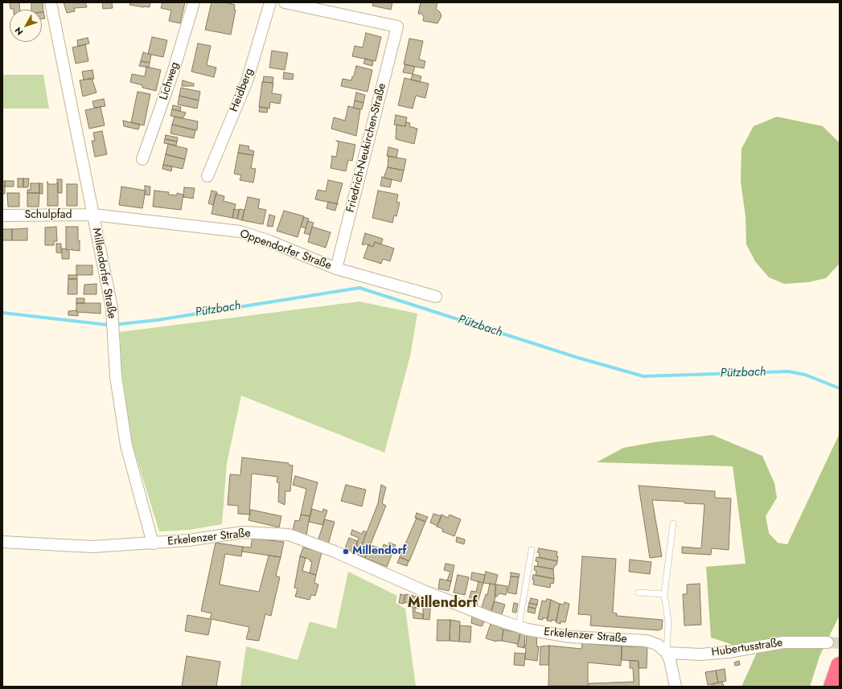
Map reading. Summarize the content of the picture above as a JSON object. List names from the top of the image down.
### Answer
{
  "streets": {
    "street": [
      "Lichweg",
      "Heidberg",
      "Friedrich-Neukirchen-Straße",
      "Schulpfad",
      "Oppendorfer Straße",
      "Millendorfer Straße",
      "Erkelenzer Straße",
      "Hubertusstraße"
    ]
  },
  "crossings": [
    ["Friedrich-Neukirchen-Straße", "Oppendorfer Straße"],
    ["Schulpfad", "Oppendorfer Straße"],
    ["Schulpfad", "Millendorfer Straße"],
    ["Oppendorfer Straße", "Millendorfer Straße"],
    ["Millendorfer Straße", "Erkelenzer Straße"],
    ["Erkelenzer Straße", "Hubertusstraße"]
  ],
  "districts": ["Millendorf"],
  "water": ["Pützbach"],
  "places": ["Millendorf"],
  "north": "bottom left"
}
